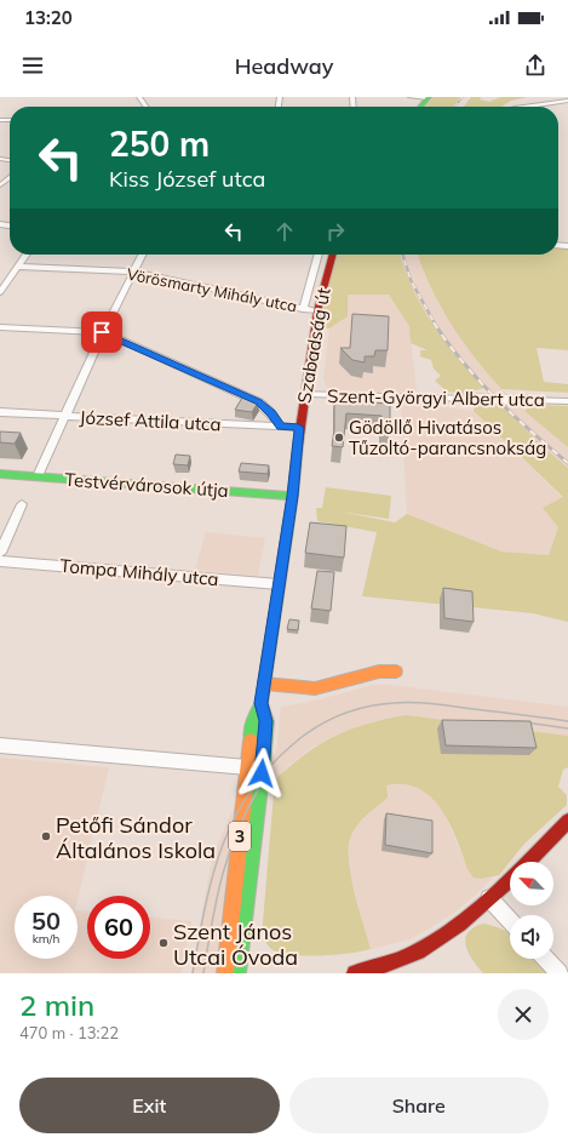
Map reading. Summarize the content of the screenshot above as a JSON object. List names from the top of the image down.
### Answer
{
  "streets": {
    "main road": ["Szabadság út", "Testvérvárosok útja", "3"],
    "street": [
      "Vörösmarty Mihály utca",
      "Szent-Györgyi Albert utca",
      "József Attila utca",
      "Tompa Mihály utca"
    ]
  },
  "crossings": [
    ["Vörösmarty Mihály utca", "Szabadság út"],
    ["Szabadság út", "Szent-Györgyi Albert utca"],
    ["Szabadság út", "József Attila utca"],
    ["Szabadság út", "Testvérvárosok útja"],
    ["Szabadság út", "Tompa Mihály utca"]
  ],
  "places": ["Gödöllő Hivatásos Tűzoltó-parancsnokság", "Petőfi Sándor Általános Iskola", "Szent János Utcai Óvoda"],
  "north": "top left",
  "page": {
    "status": "13:20",
    "header": "Headway",
    "turn": ["250 m", "Kiss József utca"],
    "speed": "50 km/h",
    "limit": "60",
    "heading": ["2 min", "470 m · 13:22"],
    "buttons": ["Exit", "Share"]
  }
}
